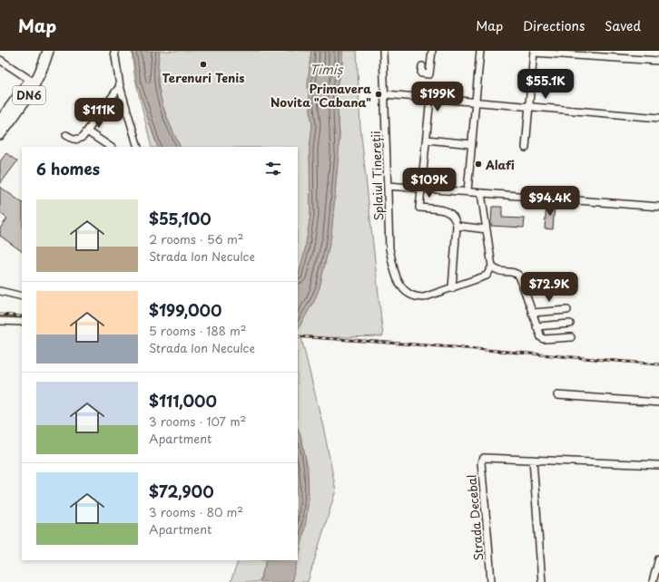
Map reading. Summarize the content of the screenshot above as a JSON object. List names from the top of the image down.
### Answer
{
  "streets": {
    "main road": ["DN6"],
    "street": ["Splaiul Tinereții", "Strada Decebal"]
  },
  "water": ["Timiș"],
  "places": ["Terenuri Tenis", "Primavera Novita \"Cabana\"", "Alafi"],
  "page": {
    "header": "Map",
    "nav": ["Map", "Directions", "Saved"],
    "price": [
      "$55.1K",
      "$199K",
      "$111K",
      "$109K",
      "$94.4K",
      "$72.9K"
    ],
    "heading": "6 homes",
    "list": [
      {
        "name": "$55,100",
        "note": "2 rooms · 56 m² · Strada Ion Neculce"
      },
      {
        "name": "$199,000",
        "note": "5 rooms · 188 m² · Strada Ion Neculce"
      },
      {
        "name": "$111,000",
        "note": "3 rooms · 107 m² · Apartment"
      },
      {
        "name": "$72,900",
        "note": "3 rooms · 80 m² · Apartment"
      }
    ]
  }
}
